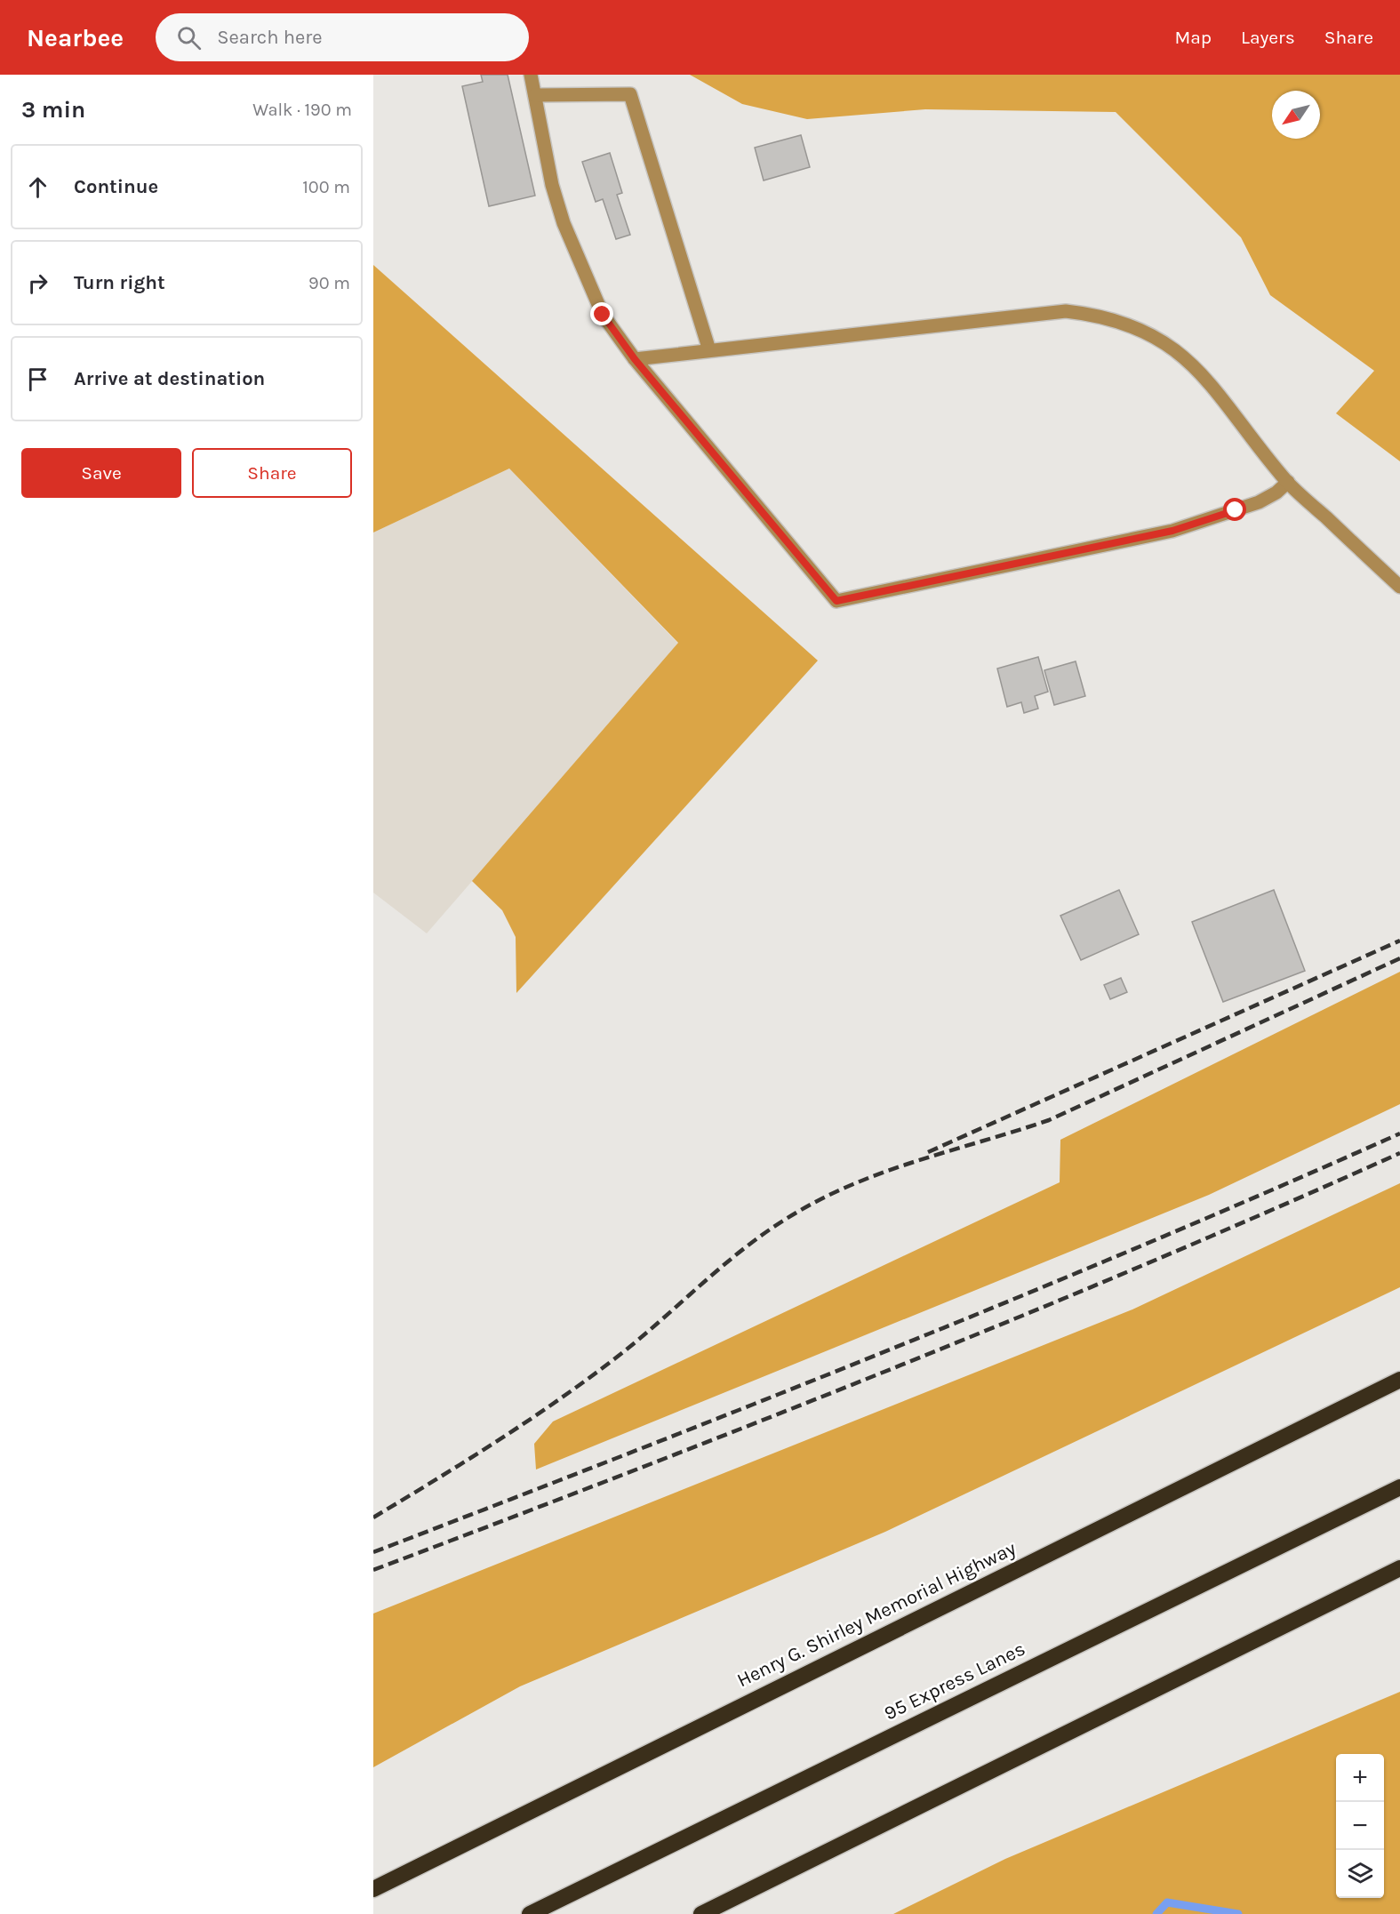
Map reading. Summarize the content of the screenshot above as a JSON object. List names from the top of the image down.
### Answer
{
  "streets": {
    "highway": ["Henry G. Shirley Memorial Highway", "95 Express Lanes"]
  },
  "north": "bottom left",
  "page": {
    "header": "Nearbee",
    "search": "Search here",
    "nav": ["Map", "Layers", "Share"],
    "heading": ["3 min", "Walk · 190 m"],
    "list": [
      ["Continue", "100 m"],
      ["Turn right", "90 m"],
      "Arrive at destination"
    ],
    "buttons": ["Save", "Share"],
    "map_buttons": ["+", "−"]
  }
}
